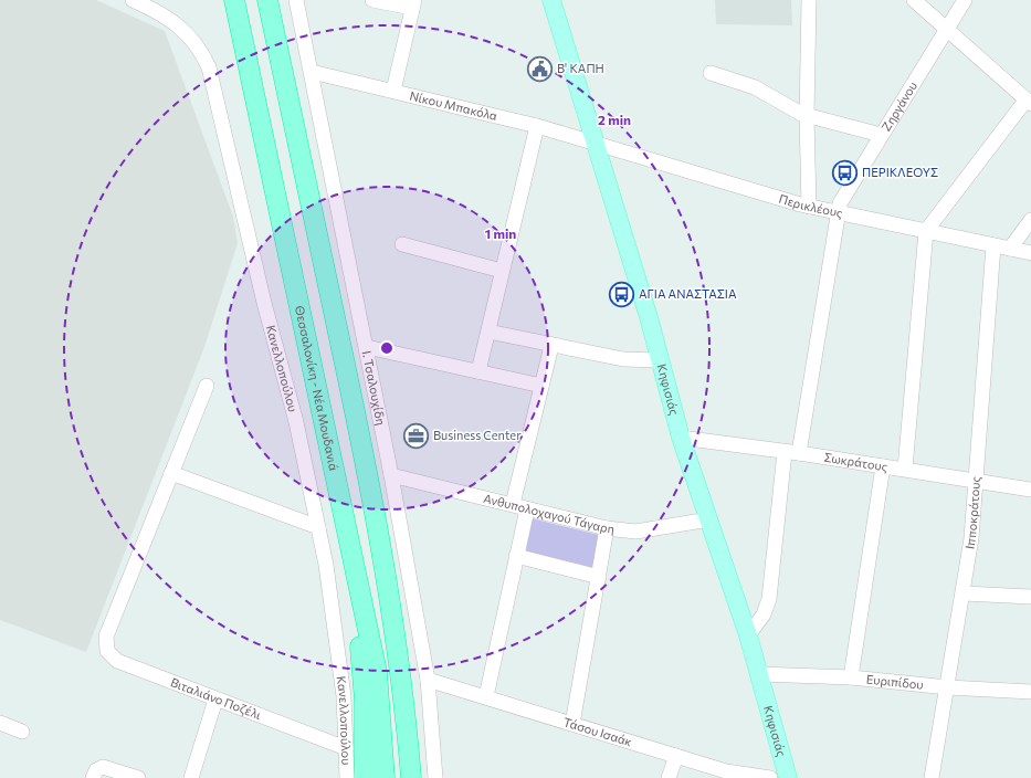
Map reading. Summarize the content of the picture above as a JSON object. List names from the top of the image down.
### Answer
{
  "streets": {
    "highway": ["Θεσσαλονίκη - Νέα Μουδανιά"],
    "main road": ["Κηφισιάς"],
    "street": [
      "Νίκου Μπακόλα",
      "Ζηργάνου",
      "Περικλέους",
      "Κανελλοπούλου",
      "Ι. Τσαλουχίδη",
      "Σωκράτους",
      "Ανθυπολοχαγού Τάγαρη",
      "Ιπποκράτους",
      "Ευριπίδου",
      "Βιταλιάνο Ποζέλι",
      "Τάσου Ισαάκ"
    ]
  },
  "crossings": [
    ["Νίκου Μπακόλα", "Περικλέους"],
    ["Νίκου Μπακόλα", "Ι. Τσαλουχίδη"],
    ["Νίκου Μπακόλα", "Κηφισιάς"],
    ["Ζηργάνου", "Περικλέους"],
    ["Ζηργάνου", "Σωκράτους"],
    ["Περικλέους", "Κηφισιάς"],
    ["Περικλέους", "Ιπποκράτους"],
    ["Κανελλοπούλου", "Βιταλιάνο Ποζέλι"],
    ["Ι. Τσαλουχίδη", "Ανθυπολοχαγού Τάγαρη"],
    ["Ι. Τσαλουχίδη", "Τάσου Ισαάκ"],
    ["Κηφισιάς", "Σωκράτους"],
    ["Κηφισιάς", "Ανθυπολοχαγού Τάγαρη"],
    ["Κηφισιάς", "Ευριπίδου"],
    ["Σωκράτους", "Ιπποκράτους"],
    ["Ιπποκράτους", "Ευριπίδου"]
  ],
  "places": {
    "public building": ["Β' ΚΑΠΗ"],
    "bus stop": ["ΠΕΡΙΚΛΕΟΥΣ", "ΑΓΙΑ ΑΝΑΣΤΑΣΙΑ"],
    "office": ["Business Center"]
  },
  "rings": ["2 min", "1 min"]
}
